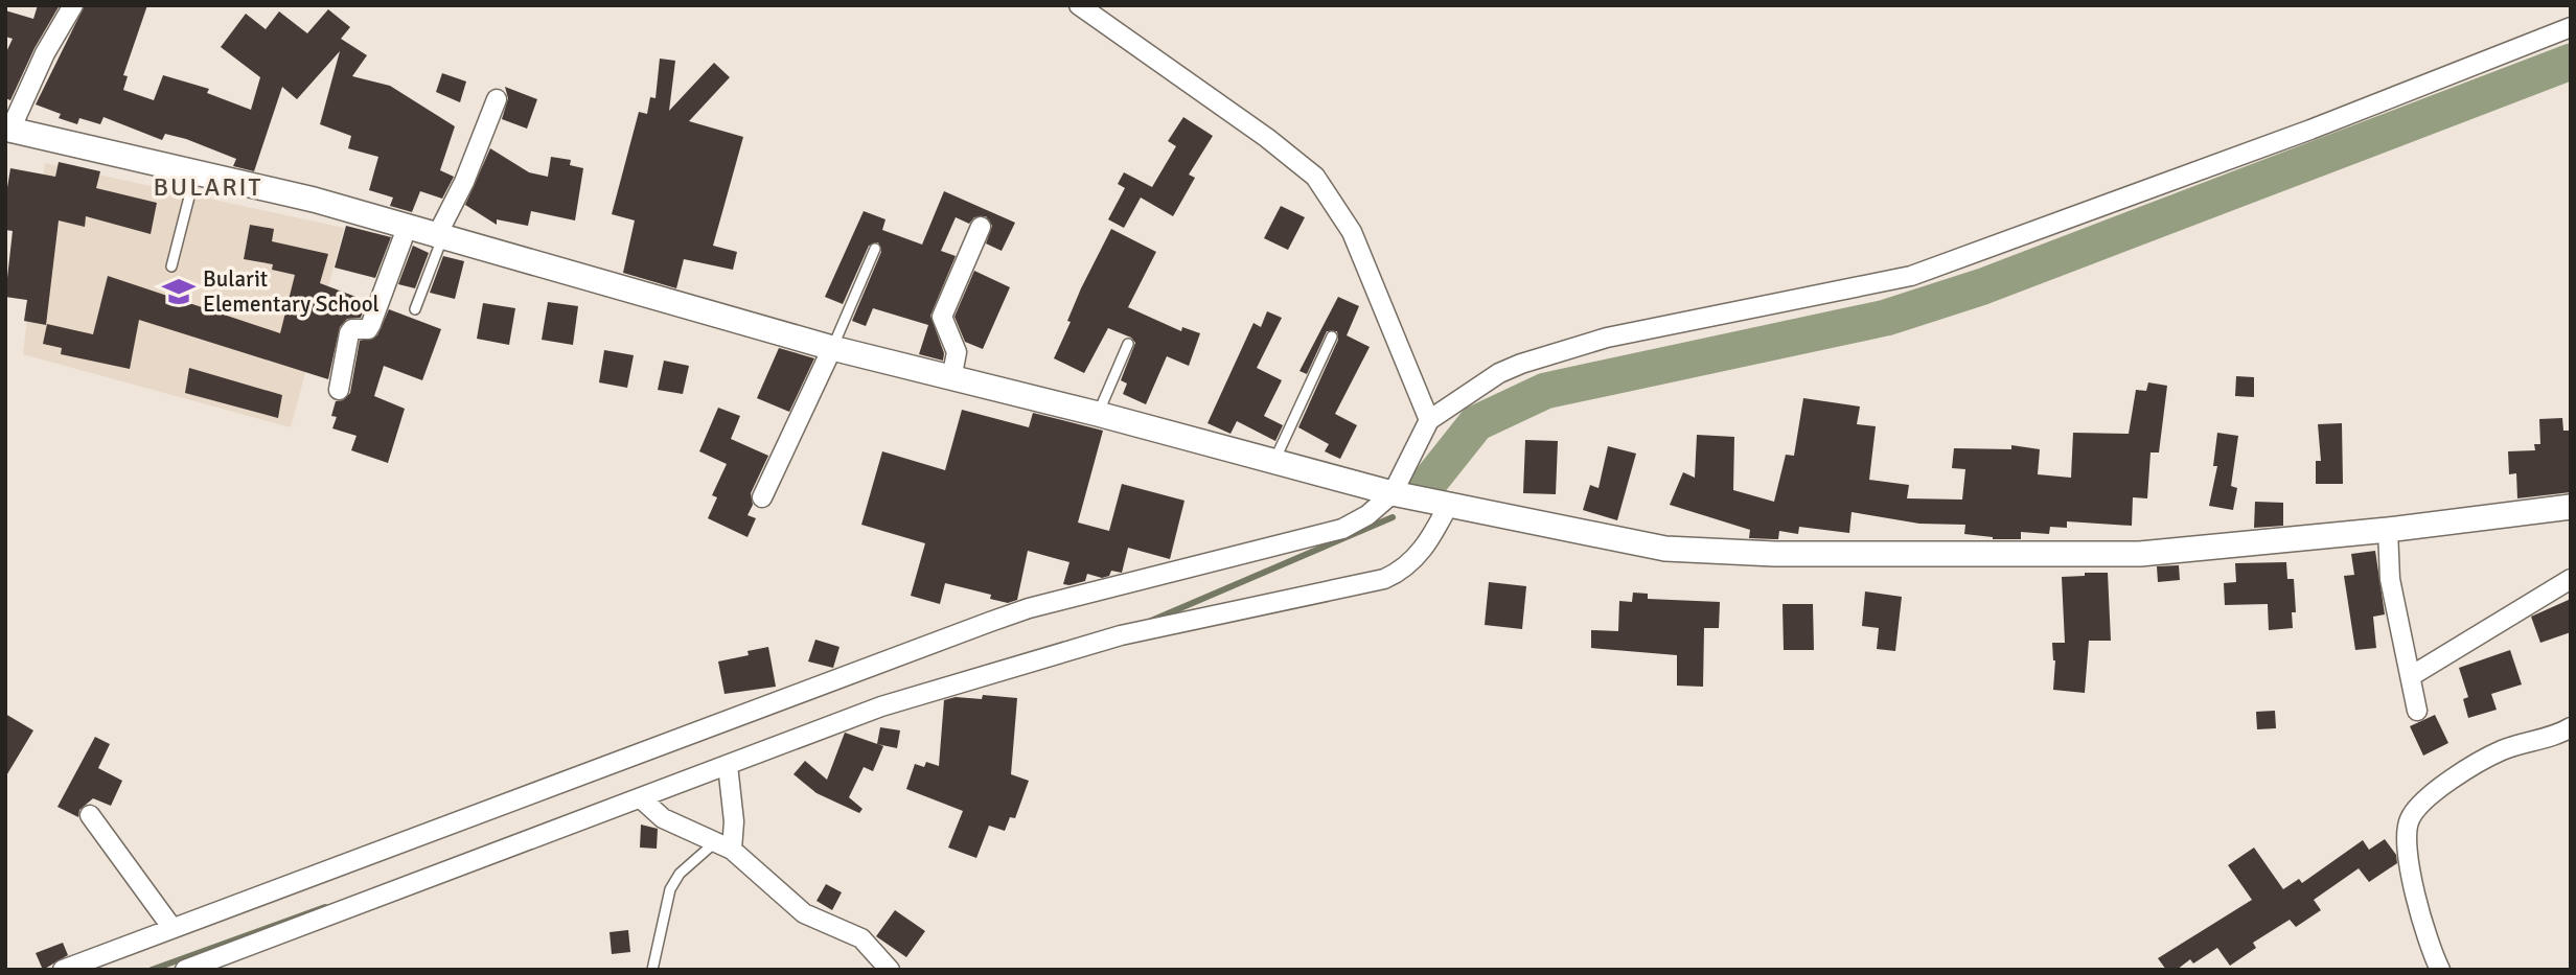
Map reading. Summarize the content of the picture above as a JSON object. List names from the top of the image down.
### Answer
{
  "districts": ["BULARIT"],
  "places": {
    "school or university": ["Bularit Elementary School"]
  }
}
